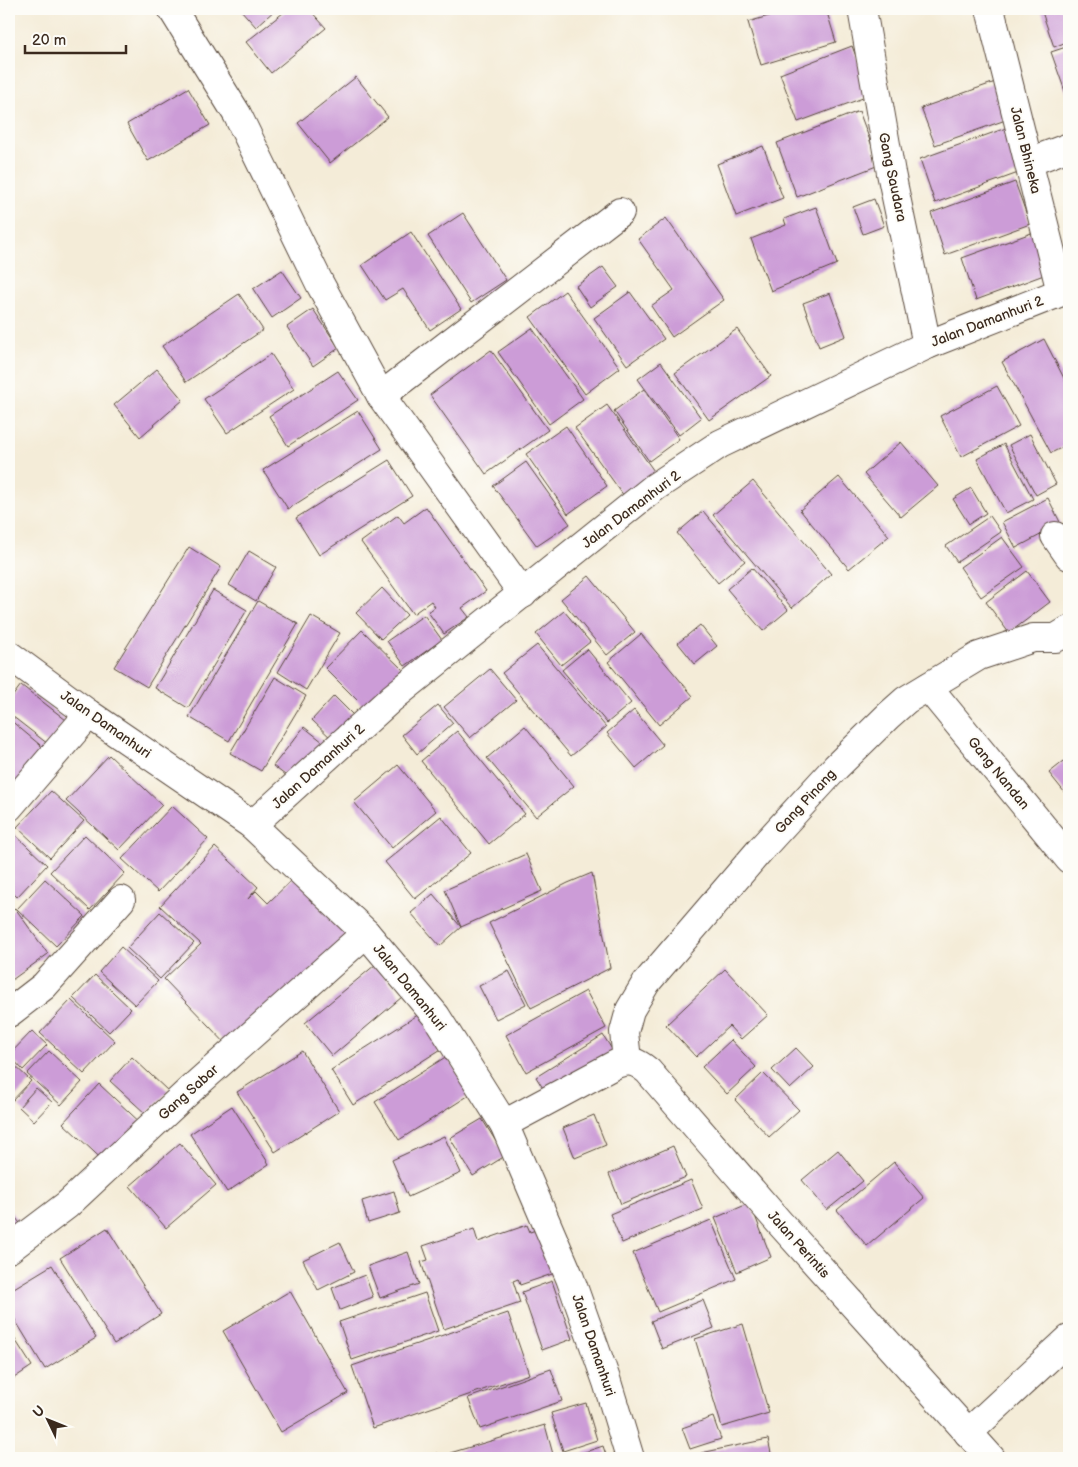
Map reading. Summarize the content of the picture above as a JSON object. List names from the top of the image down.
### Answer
{
  "streets": {
    "street": [
      "Jalan Bhineka",
      "Gang Saudara",
      "Jalan Damanhuri 2",
      "Jalan Damanhuri",
      "Gang Nandan",
      "Gang Pinang",
      "Gang Sabar",
      "Jalan Perintis"
    ]
  },
  "crossings": [
    ["Jalan Bhineka", "Jalan Damanhuri 2"],
    ["Gang Saudara", "Jalan Damanhuri 2"],
    ["Jalan Damanhuri 2", "Jalan Damanhuri"],
    ["Jalan Damanhuri", "Gang Sabar"],
    ["Gang Nandan", "Gang Pinang"],
    ["Gang Pinang", "Jalan Perintis"]
  ],
  "scale_bar": "20 m",
  "north": "top left"
}
